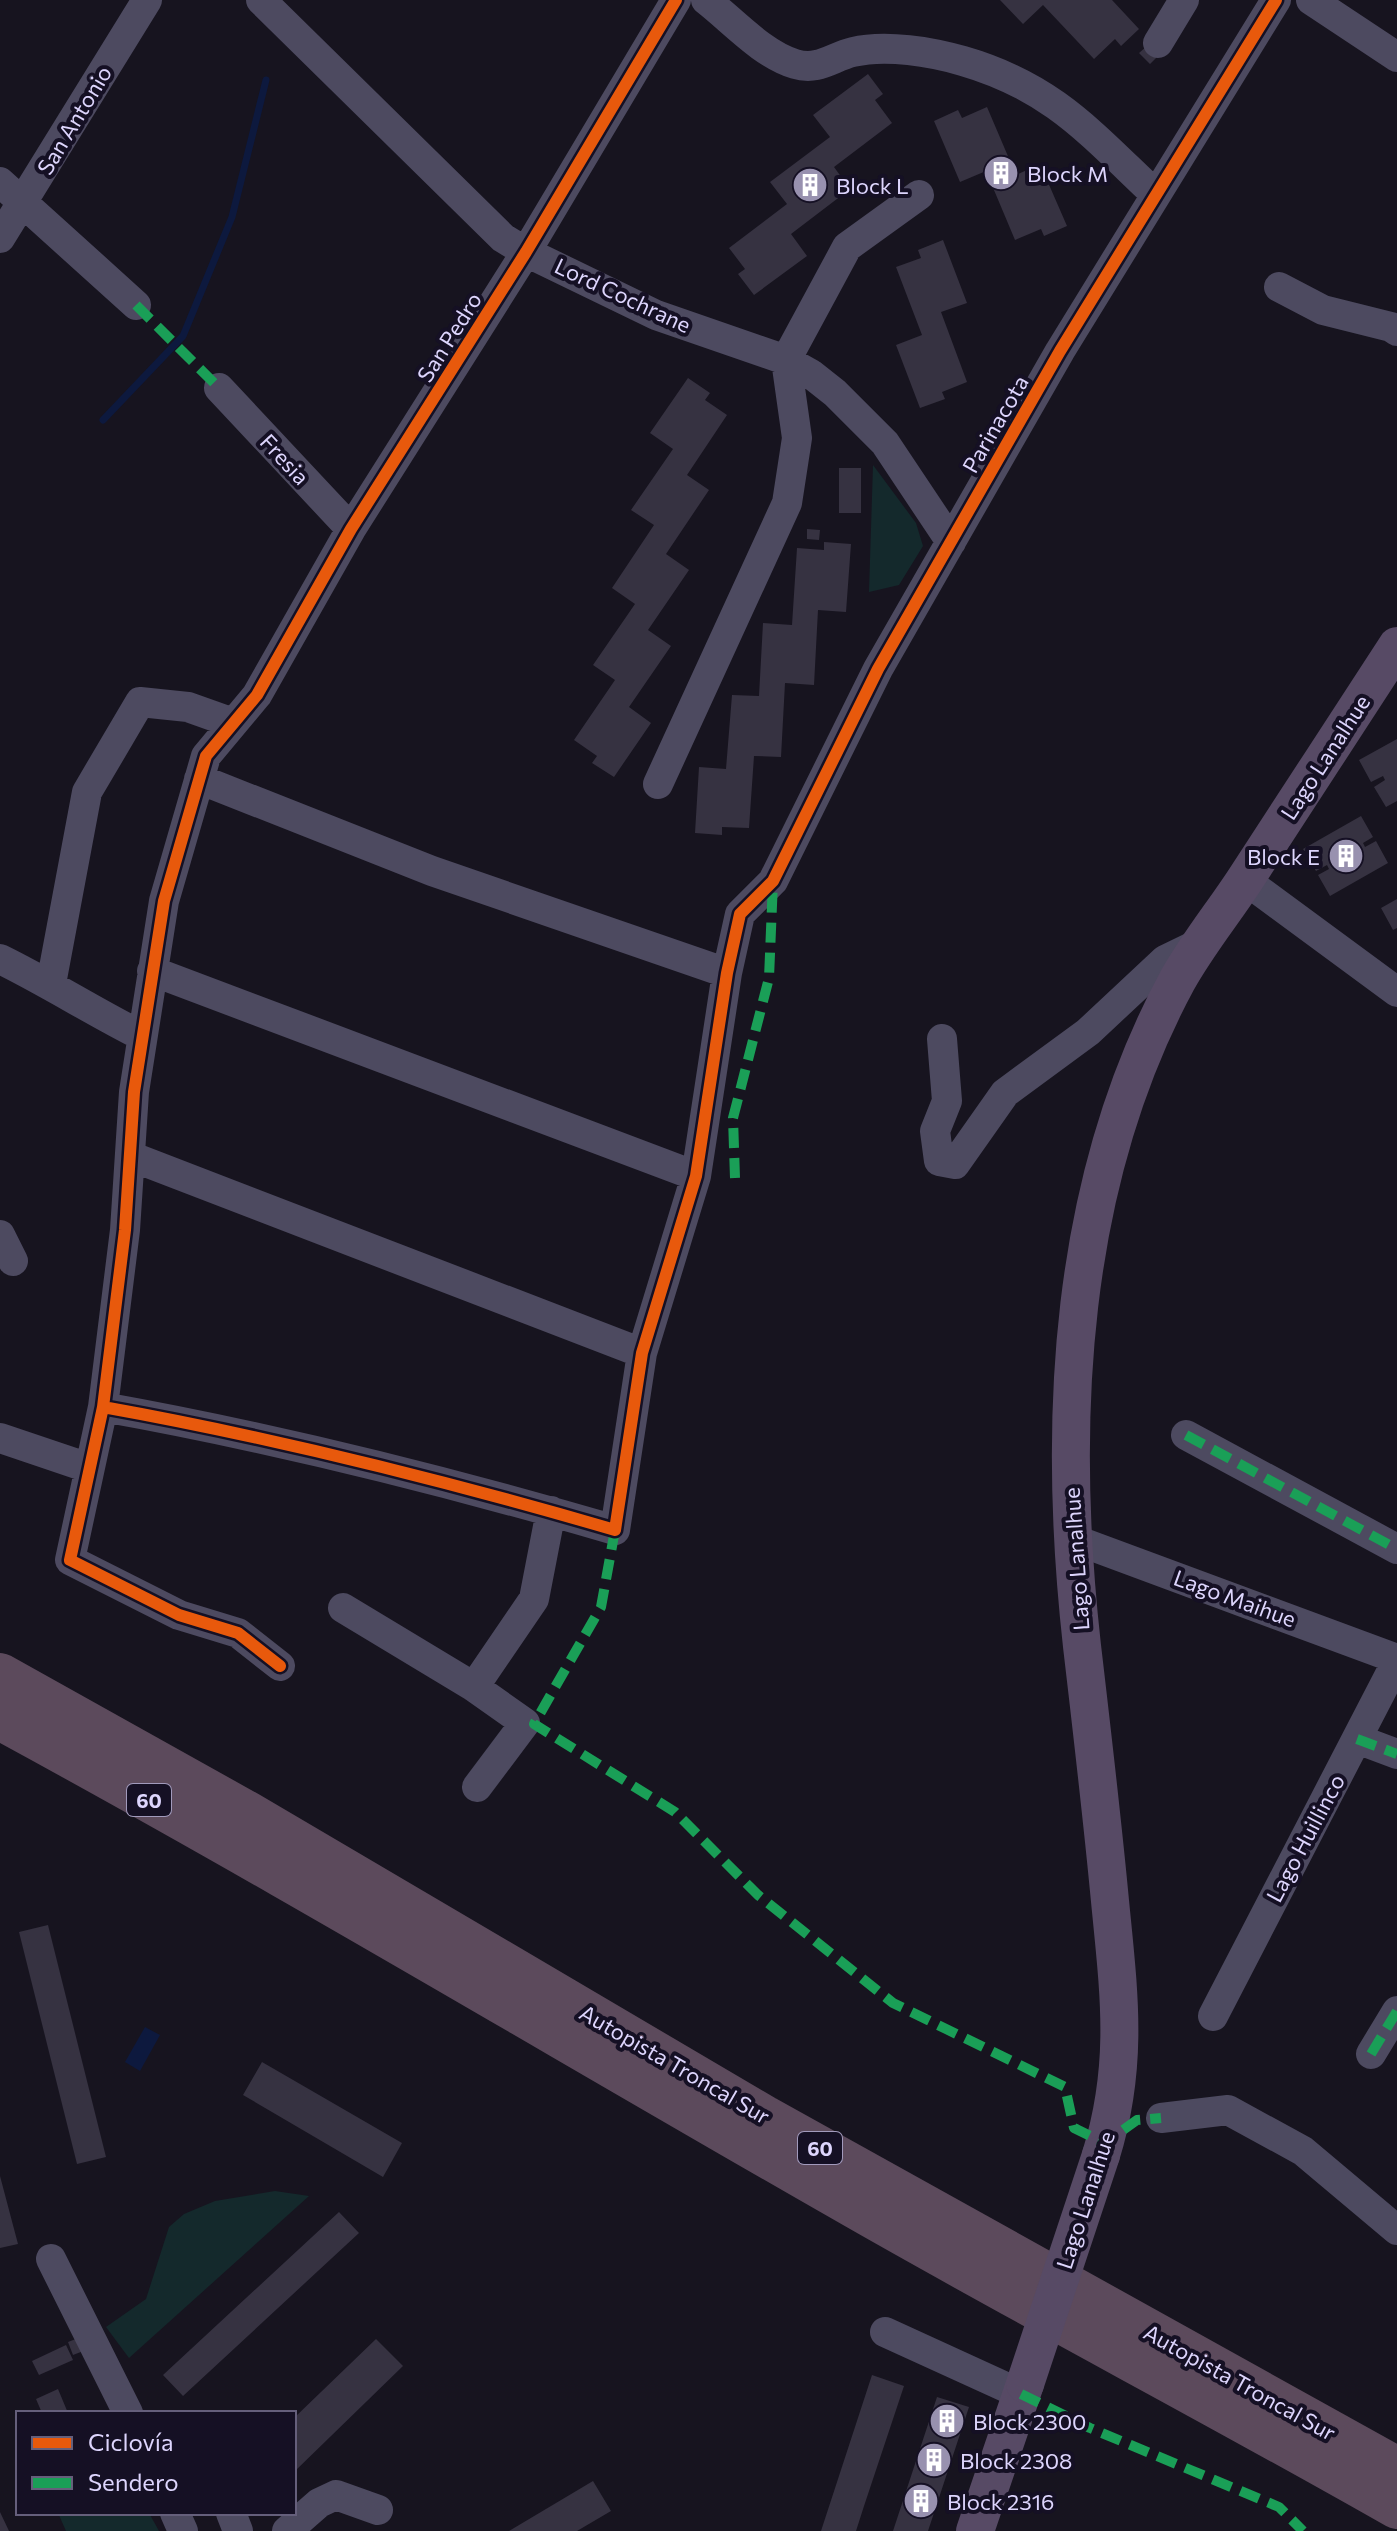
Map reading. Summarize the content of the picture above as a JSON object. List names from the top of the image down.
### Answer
{
  "streets": {
    "highway": ["60", "Autopista Troncal Sur"],
    "main road": ["Lago Lanalhue"],
    "street": [
      "San Antonio",
      "Lord Cochrane",
      "San Pedro",
      "Parinacota",
      "Fresia",
      "Lago Maihue",
      "Lago Huillinco"
    ]
  },
  "crossings": [
    ["Lord Cochrane", "San Pedro"],
    ["Lord Cochrane", "Parinacota"],
    ["San Pedro", "Fresia"],
    ["Lago Lanalhue", "Lago Maihue"],
    ["Lago Maihue", "Lago Huillinco"]
  ],
  "places": {
    "building": [
      "Block M",
      "Block L",
      "Block E",
      "Block 2300",
      "Block 2308",
      "Block 2316"
    ]
  },
  "legend": ["Ciclovía", "Sendero"]
}
